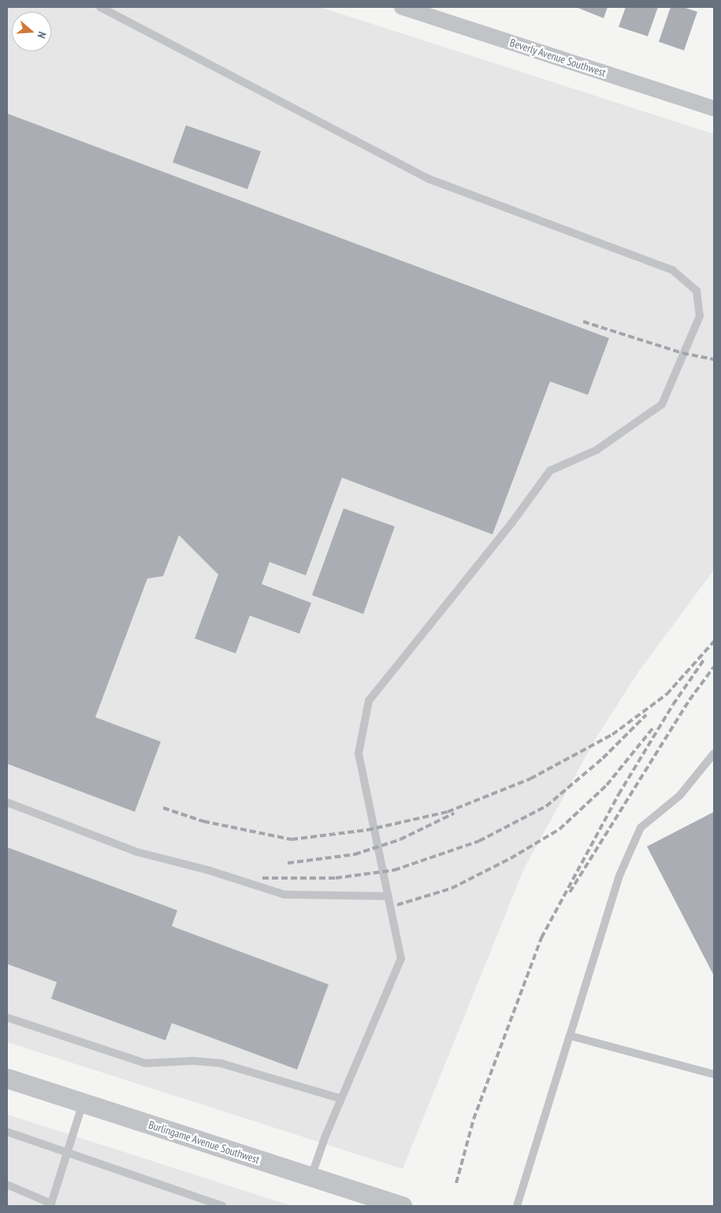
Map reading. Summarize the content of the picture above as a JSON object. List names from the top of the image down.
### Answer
{
  "streets": {
    "street": ["Beverly Avenue Southwest", "Burlingame Avenue Southwest"]
  },
  "north": "right"
}
